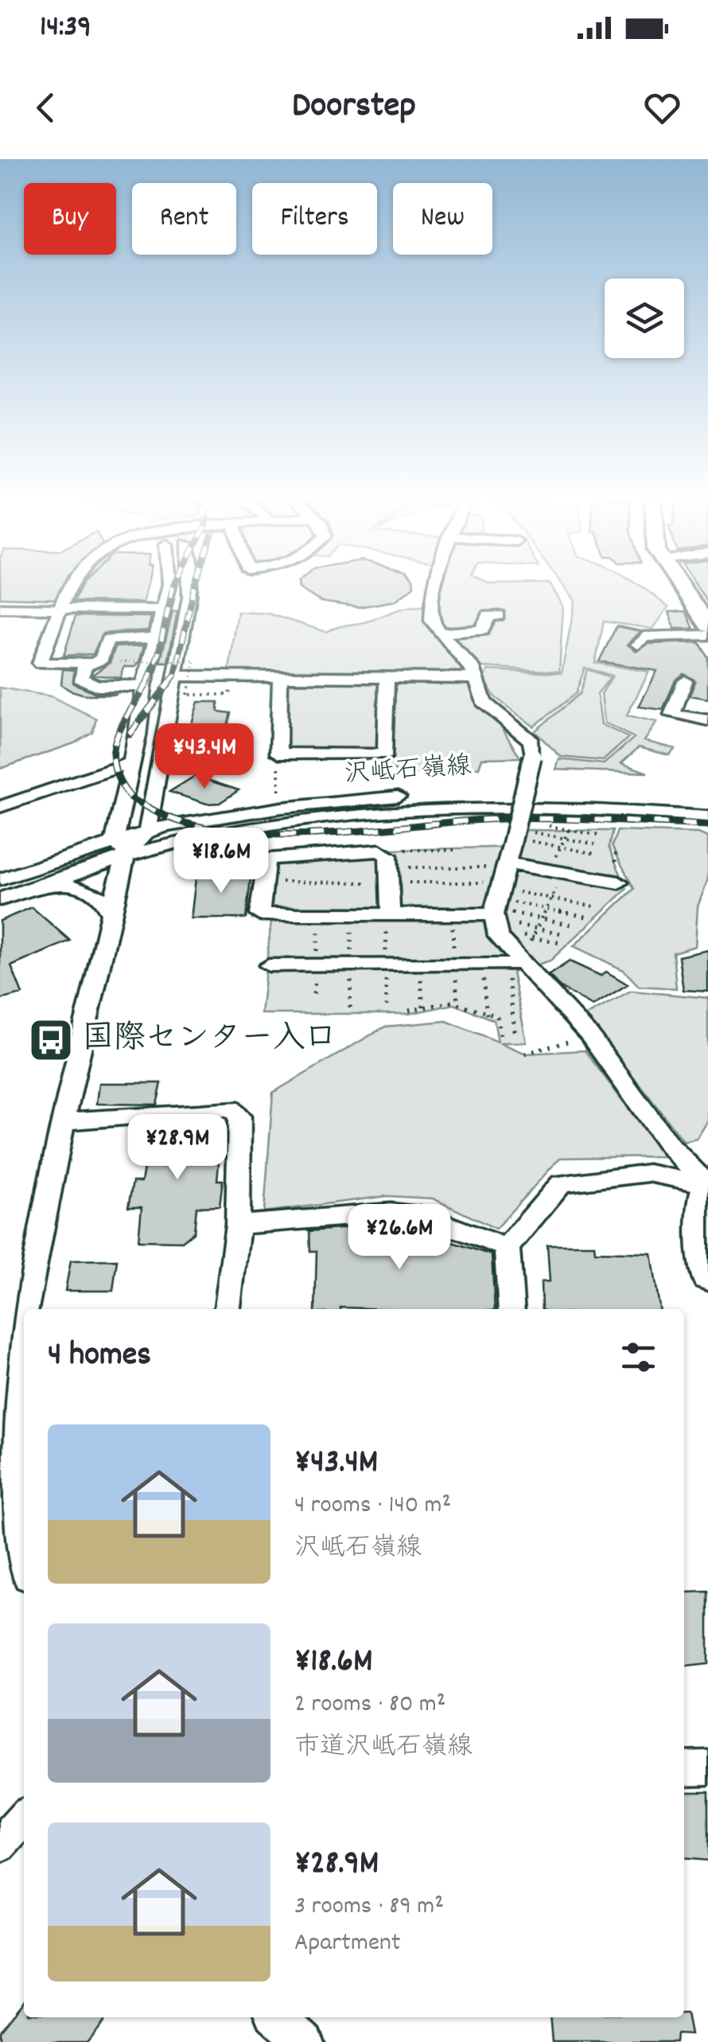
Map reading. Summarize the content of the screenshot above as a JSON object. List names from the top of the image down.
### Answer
{
  "streets": {
    "street": ["沢岻石嶺線"]
  },
  "places": {
    "bus stop": ["国際センター入口"]
  },
  "page": {
    "status": "14:39",
    "header": "Doorstep",
    "chip": [
      "Buy",
      "Rent",
      "Filters",
      "New"
    ],
    "price": [
      "¥43.4M",
      "¥18.6M",
      "¥28.9M",
      "¥26.6M"
    ],
    "heading": "4 homes",
    "list": [
      {
        "name": "¥43.4M",
        "note": "4 rooms · 140 m² · 沢岻石嶺線"
      },
      {
        "name": "¥18.6M",
        "note": "2 rooms · 80 m² · 市道沢岻石嶺線"
      },
      {
        "name": "¥28.9M",
        "note": "3 rooms · 89 m² · Apartment"
      }
    ]
  }
}
